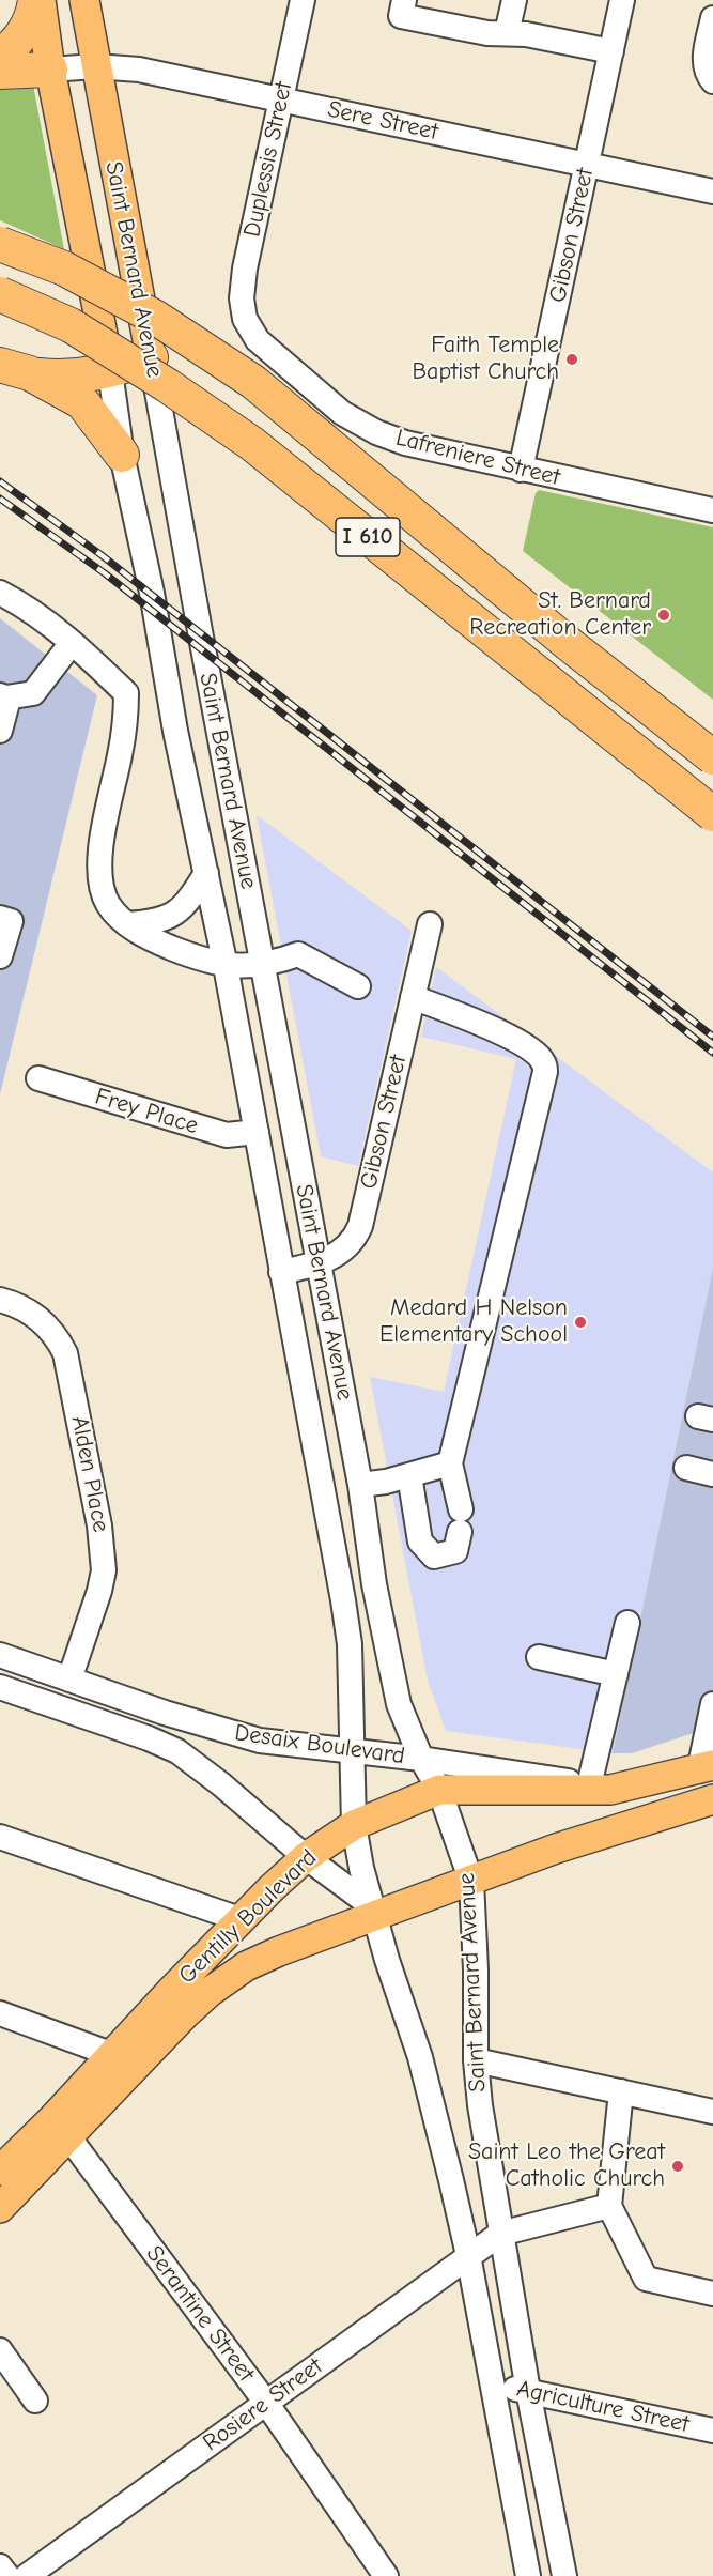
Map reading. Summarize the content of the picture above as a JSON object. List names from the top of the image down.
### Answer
{
  "streets": {
    "highway": ["I 610"],
    "main road": ["Saint Bernard Avenue", "Gentilly Boulevard"],
    "street": [
      "Sere Street",
      "Duplessis Street",
      "Gibson Street",
      "Lafreniere Street",
      "Frey Place",
      "Alden Place",
      "Desaix Boulevard",
      "Serantine Street",
      "Rosiere Street",
      "Agriculture Street"
    ]
  },
  "crossings": [
    ["Sere Street", "Duplessis Street"],
    ["Sere Street", "Gibson Street"],
    ["Sere Street", "Saint Bernard Avenue"],
    ["Duplessis Street", "Lafreniere Street"],
    ["Gibson Street", "Saint Bernard Avenue"],
    ["Gibson Street", "Lafreniere Street"],
    ["Saint Bernard Avenue", "Frey Place"],
    ["Saint Bernard Avenue", "Desaix Boulevard"],
    ["Saint Bernard Avenue", "Gentilly Boulevard"],
    ["Saint Bernard Avenue", "Rosiere Street"],
    ["Saint Bernard Avenue", "Agriculture Street"],
    ["Alden Place", "Desaix Boulevard"],
    ["Desaix Boulevard", "Gentilly Boulevard"],
    ["Gentilly Boulevard", "Serantine Street"],
    ["Serantine Street", "Rosiere Street"]
  ],
  "places": [
    "Faith Temple Baptist Church",
    "St. Bernard Recreation Center",
    "Medard H Nelson Elementary School",
    "Saint Leo the Great Catholic Church"
  ]
}
